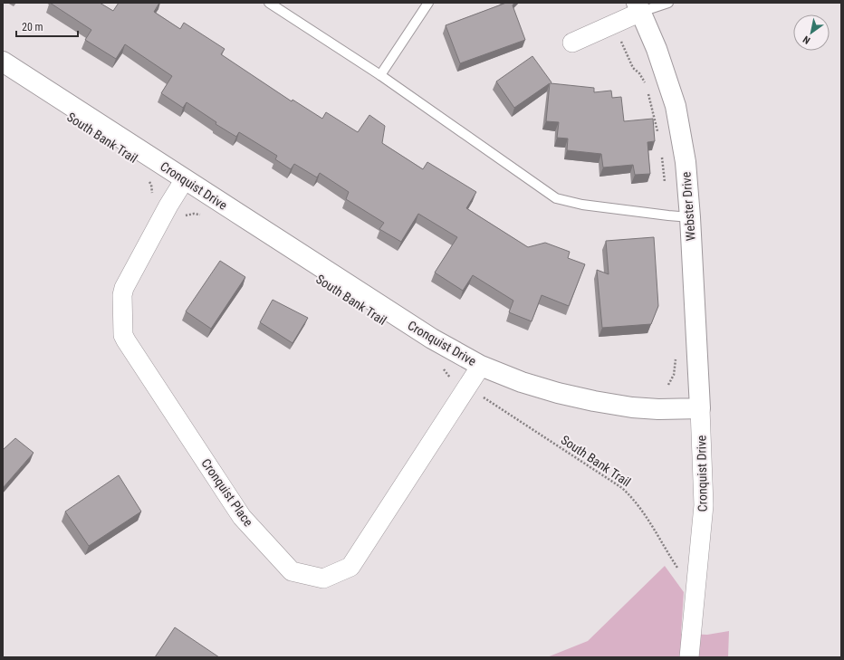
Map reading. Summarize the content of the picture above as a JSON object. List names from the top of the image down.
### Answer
{
  "streets": {
    "street": ["Cronquist Drive", "Webster Drive", "Cronquist Place"],
    "path": ["South Bank Trail"]
  },
  "crossings": [
    ["South Bank Trail", "Cronquist Drive"],
    ["South Bank Trail", "Cronquist Place"],
    ["Cronquist Drive", "Webster Drive"],
    ["Cronquist Drive", "Cronquist Place"]
  ],
  "scale_bar": "20 m",
  "north": "bottom left"
}
